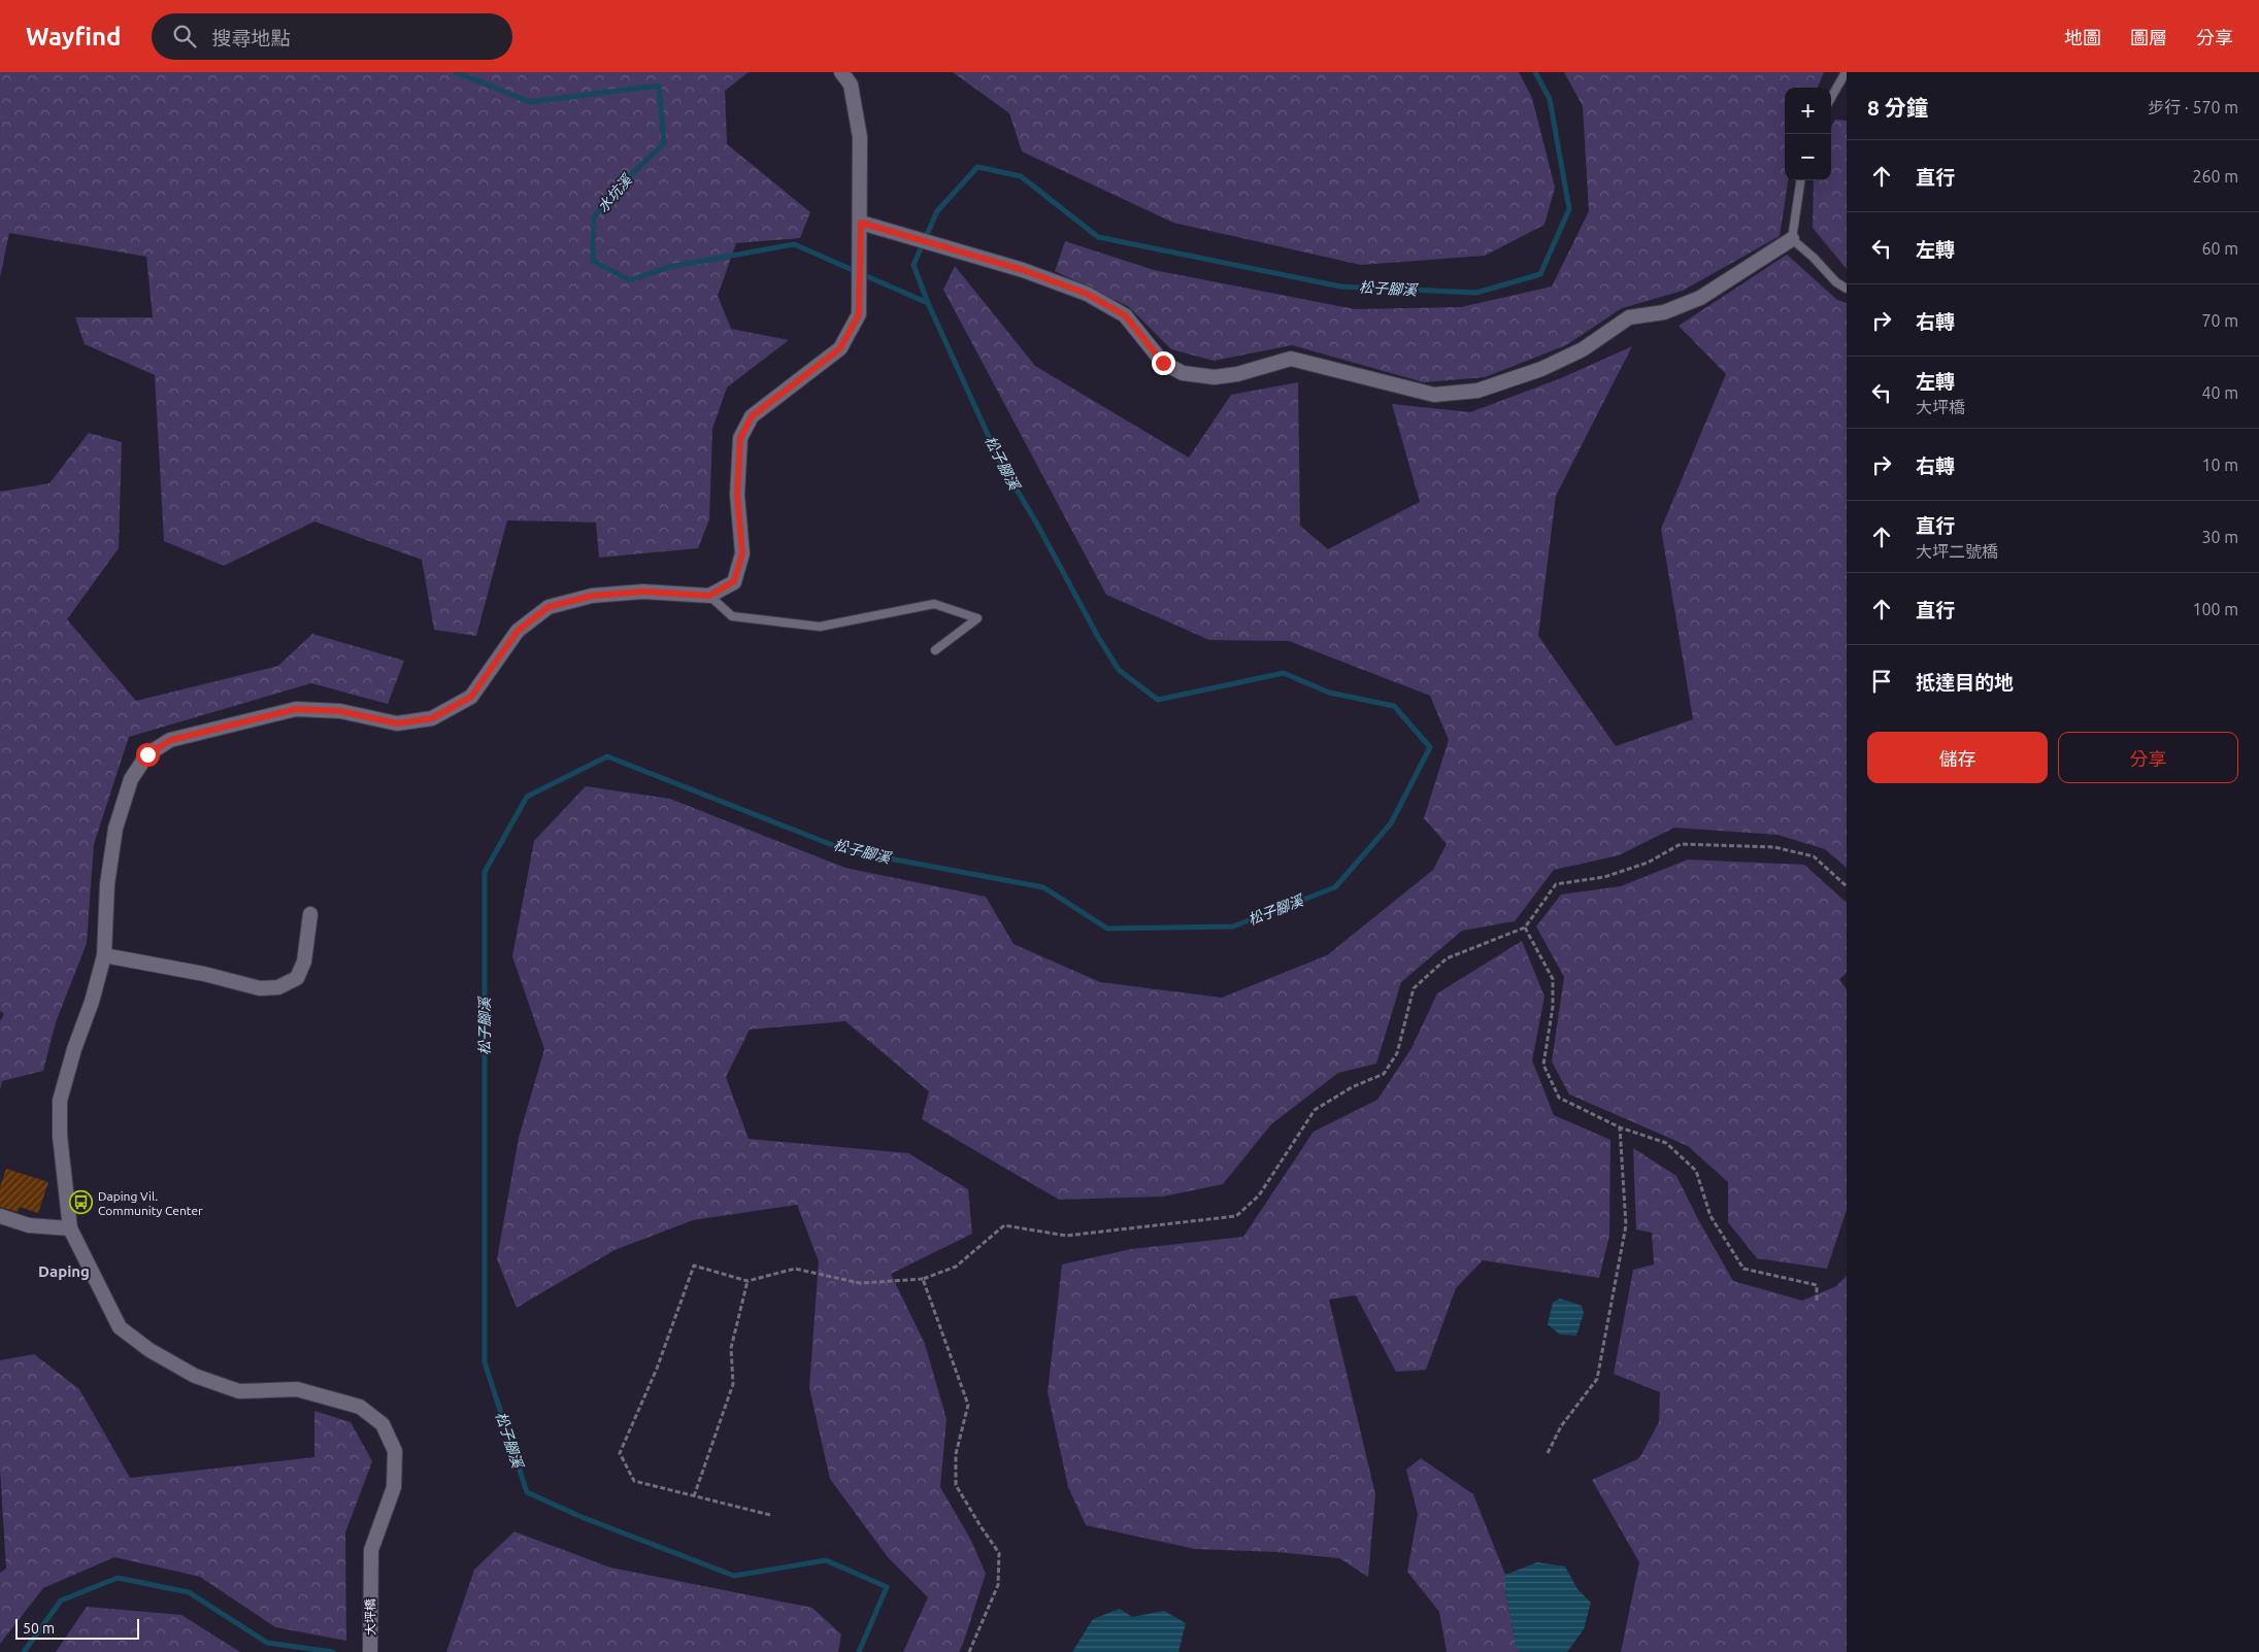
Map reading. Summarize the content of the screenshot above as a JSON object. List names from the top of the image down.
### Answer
{
  "streets": {
    "street": ["大坪橋"]
  },
  "districts": ["Daping"],
  "water": ["水坑溪", "松子腳溪"],
  "places": {
    "bus stop": ["Daping Vil. Community Center"]
  },
  "scale_bar": "50 m",
  "page": {
    "header": "Wayfind",
    "search": "搜尋地點",
    "nav": ["地圖", "圖層", "分享"],
    "heading": ["8 分鐘", "步行 · 570 m"],
    "map_buttons": ["+", "−"],
    "list": [
      ["直行", "260 m"],
      ["左轉", "60 m"],
      ["右轉", "70 m"],
      ["左轉", "大坪橋", "40 m"],
      ["右轉", "10 m"],
      ["直行", "大坪二號橋", "30 m"],
      ["直行", "100 m"],
      "抵達目的地"
    ],
    "buttons": ["儲存", "分享"],
    "scale": "50 m"
  }
}
